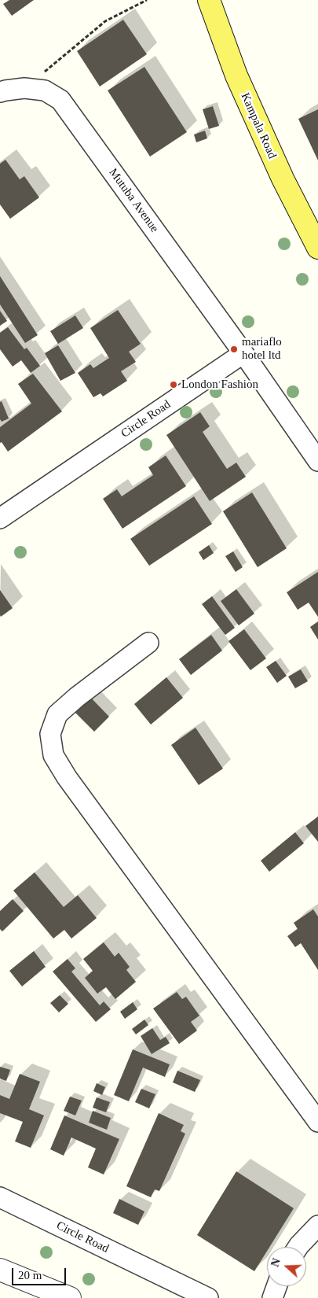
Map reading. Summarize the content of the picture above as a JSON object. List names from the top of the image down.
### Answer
{
  "streets": {
    "main road": ["Kampala Road"],
    "street": ["Mutuba Avenue", "Circle Road"]
  },
  "crossings": [
    ["Mutuba Avenue", "Circle Road"]
  ],
  "places": ["mariaflo hotel ltd", "London Fashion"],
  "scale_bar": "20 m",
  "north": "left"
}
